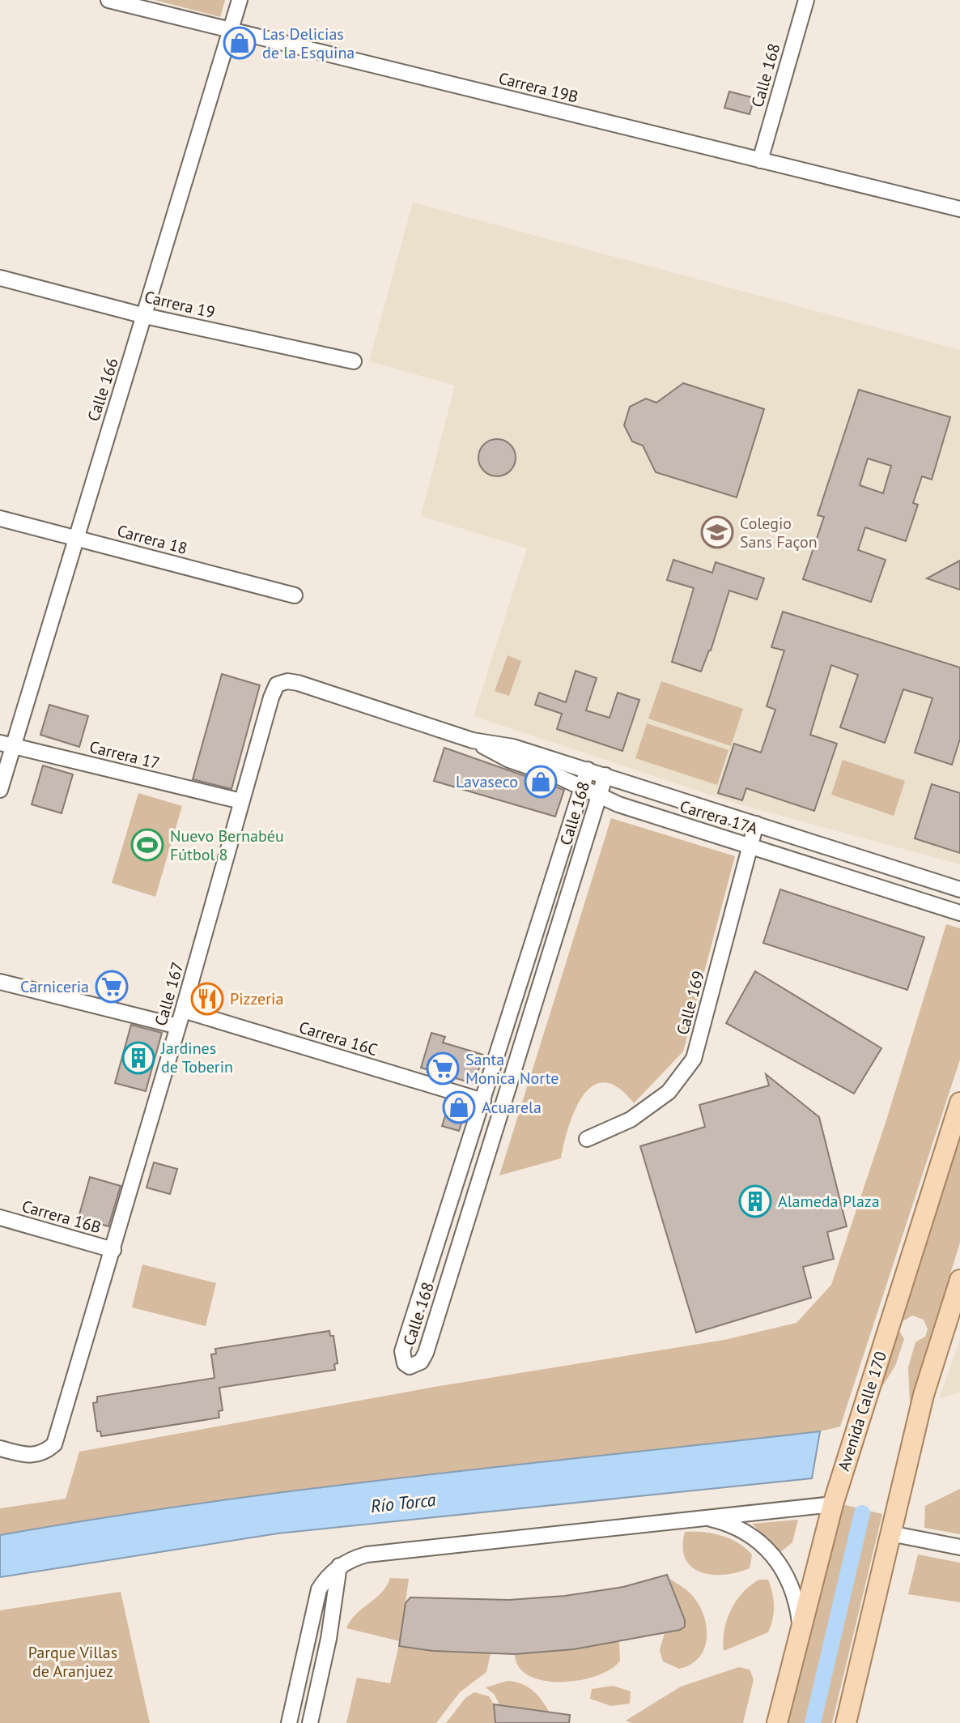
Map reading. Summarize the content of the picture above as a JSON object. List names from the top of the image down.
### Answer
{
  "streets": {
    "main road": ["Avenida Calle 170"],
    "street": [
      "Calle 168",
      "Carrera 19B",
      "Carrera 19",
      "Calle 166",
      "Carrera 18",
      "Carrera 17",
      "Carrera 17A",
      "Calle 167",
      "Calle 169",
      "Carrera 16C",
      "Carrera 16B"
    ]
  },
  "crossings": [
    ["Calle 168", "Carrera 19B"],
    ["Calle 168", "Carrera 17A"],
    ["Calle 168", "Carrera 16C"],
    ["Carrera 19B", "Calle 166"],
    ["Carrera 19", "Calle 166"],
    ["Calle 166", "Carrera 18"],
    ["Calle 166", "Carrera 17"],
    ["Carrera 17", "Calle 167"],
    ["Carrera 17A", "Calle 167"],
    ["Carrera 17A", "Calle 169"],
    ["Calle 167", "Carrera 16C"],
    ["Calle 167", "Carrera 16B"]
  ],
  "water": ["Río Torca"],
  "parks": ["Parque Villas de Aranjuez"],
  "places": {
    "shop": ["Las Delicias de la Esquina", "Lavaseco", "Acuarela"],
    "school or university": ["Colegio Sans Façon"],
    "sports": ["Nuevo Bernabéu Fútbol 8"],
    "supermarket": ["Carniceria", "Santa Monica Norte"],
    "restaurant": ["Pizzeria"],
    "building": ["Jardines de Toberin", "Alameda Plaza"]
  }
}
